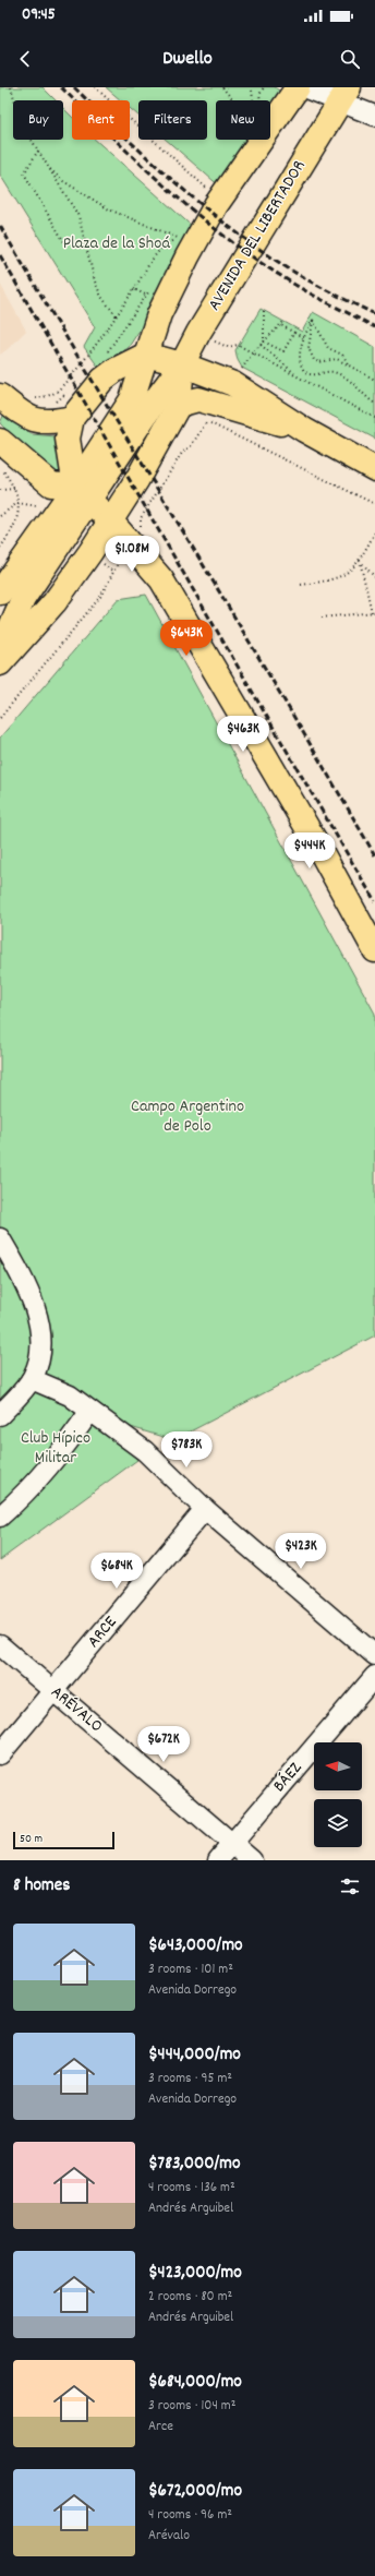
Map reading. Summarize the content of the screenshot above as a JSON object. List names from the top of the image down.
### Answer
{
  "streets": {
    "main road": ["AVENIDA DEL LIBERTADOR"],
    "street": ["ARCE", "ARÉVALO", "BÁEZ"]
  },
  "crossings": [
    ["ARCE", "ARÉVALO"],
    ["ARÉVALO", "BÁEZ"]
  ],
  "parks": ["Plaza de la Shoá", "Campo Argentino de Polo", "Club Hípico Militar"],
  "scale_bar": "50 m",
  "north": "left",
  "page": {
    "status": "09:45",
    "header": "Dwello",
    "chip": [
      "Buy",
      "Rent",
      "Filters",
      "New"
    ],
    "price": [
      "$1.08M",
      "$643K",
      "$463K",
      "$444K",
      "$783K",
      "$423K",
      "$684K",
      "$672K"
    ],
    "scale": "50 m",
    "heading": "8 homes",
    "list": [
      {
        "name": "$643,000/mo",
        "note": "3 rooms · 101 m² · Avenida Dorrego"
      },
      {
        "name": "$444,000/mo",
        "note": "3 rooms · 95 m² · Avenida Dorrego"
      },
      {
        "name": "$783,000/mo",
        "note": "4 rooms · 136 m² · Andrés Arguibel"
      },
      {
        "name": "$423,000/mo",
        "note": "2 rooms · 80 m² · Andrés Arguibel"
      },
      {
        "name": "$684,000/mo",
        "note": "3 rooms · 104 m² · Arce"
      },
      {
        "name": "$672,000/mo",
        "note": "4 rooms · 96 m² · Arévalo"
      }
    ]
  }
}
